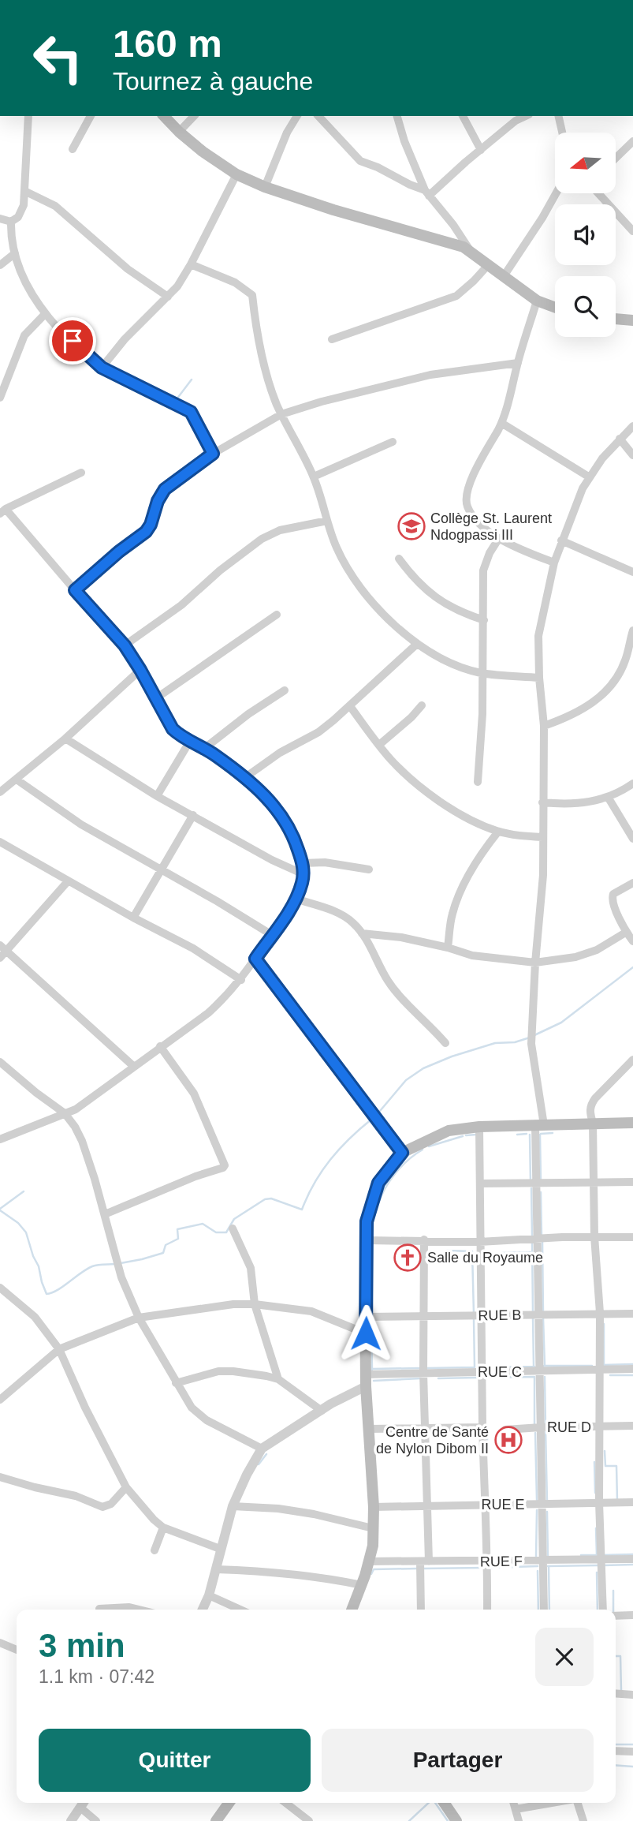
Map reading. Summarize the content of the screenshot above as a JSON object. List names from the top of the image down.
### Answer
{
  "streets": {
    "street": [
      "RUE B",
      "RUE C",
      "RUE D",
      "RUE E",
      "RUE F"
    ]
  },
  "places": {
    "school or university": ["Collège St. Laurent Ndogpassi III"],
    "church": ["Salle du Royaume"],
    "hospital": ["Centre de Santé de Nylon Dibom II"]
  },
  "north": "left",
  "page": {
    "turn": ["160 m", "Tournez à gauche"],
    "heading": ["3 min", "1.1 km · 07:42"],
    "buttons": ["Quitter", "Partager"]
  }
}
